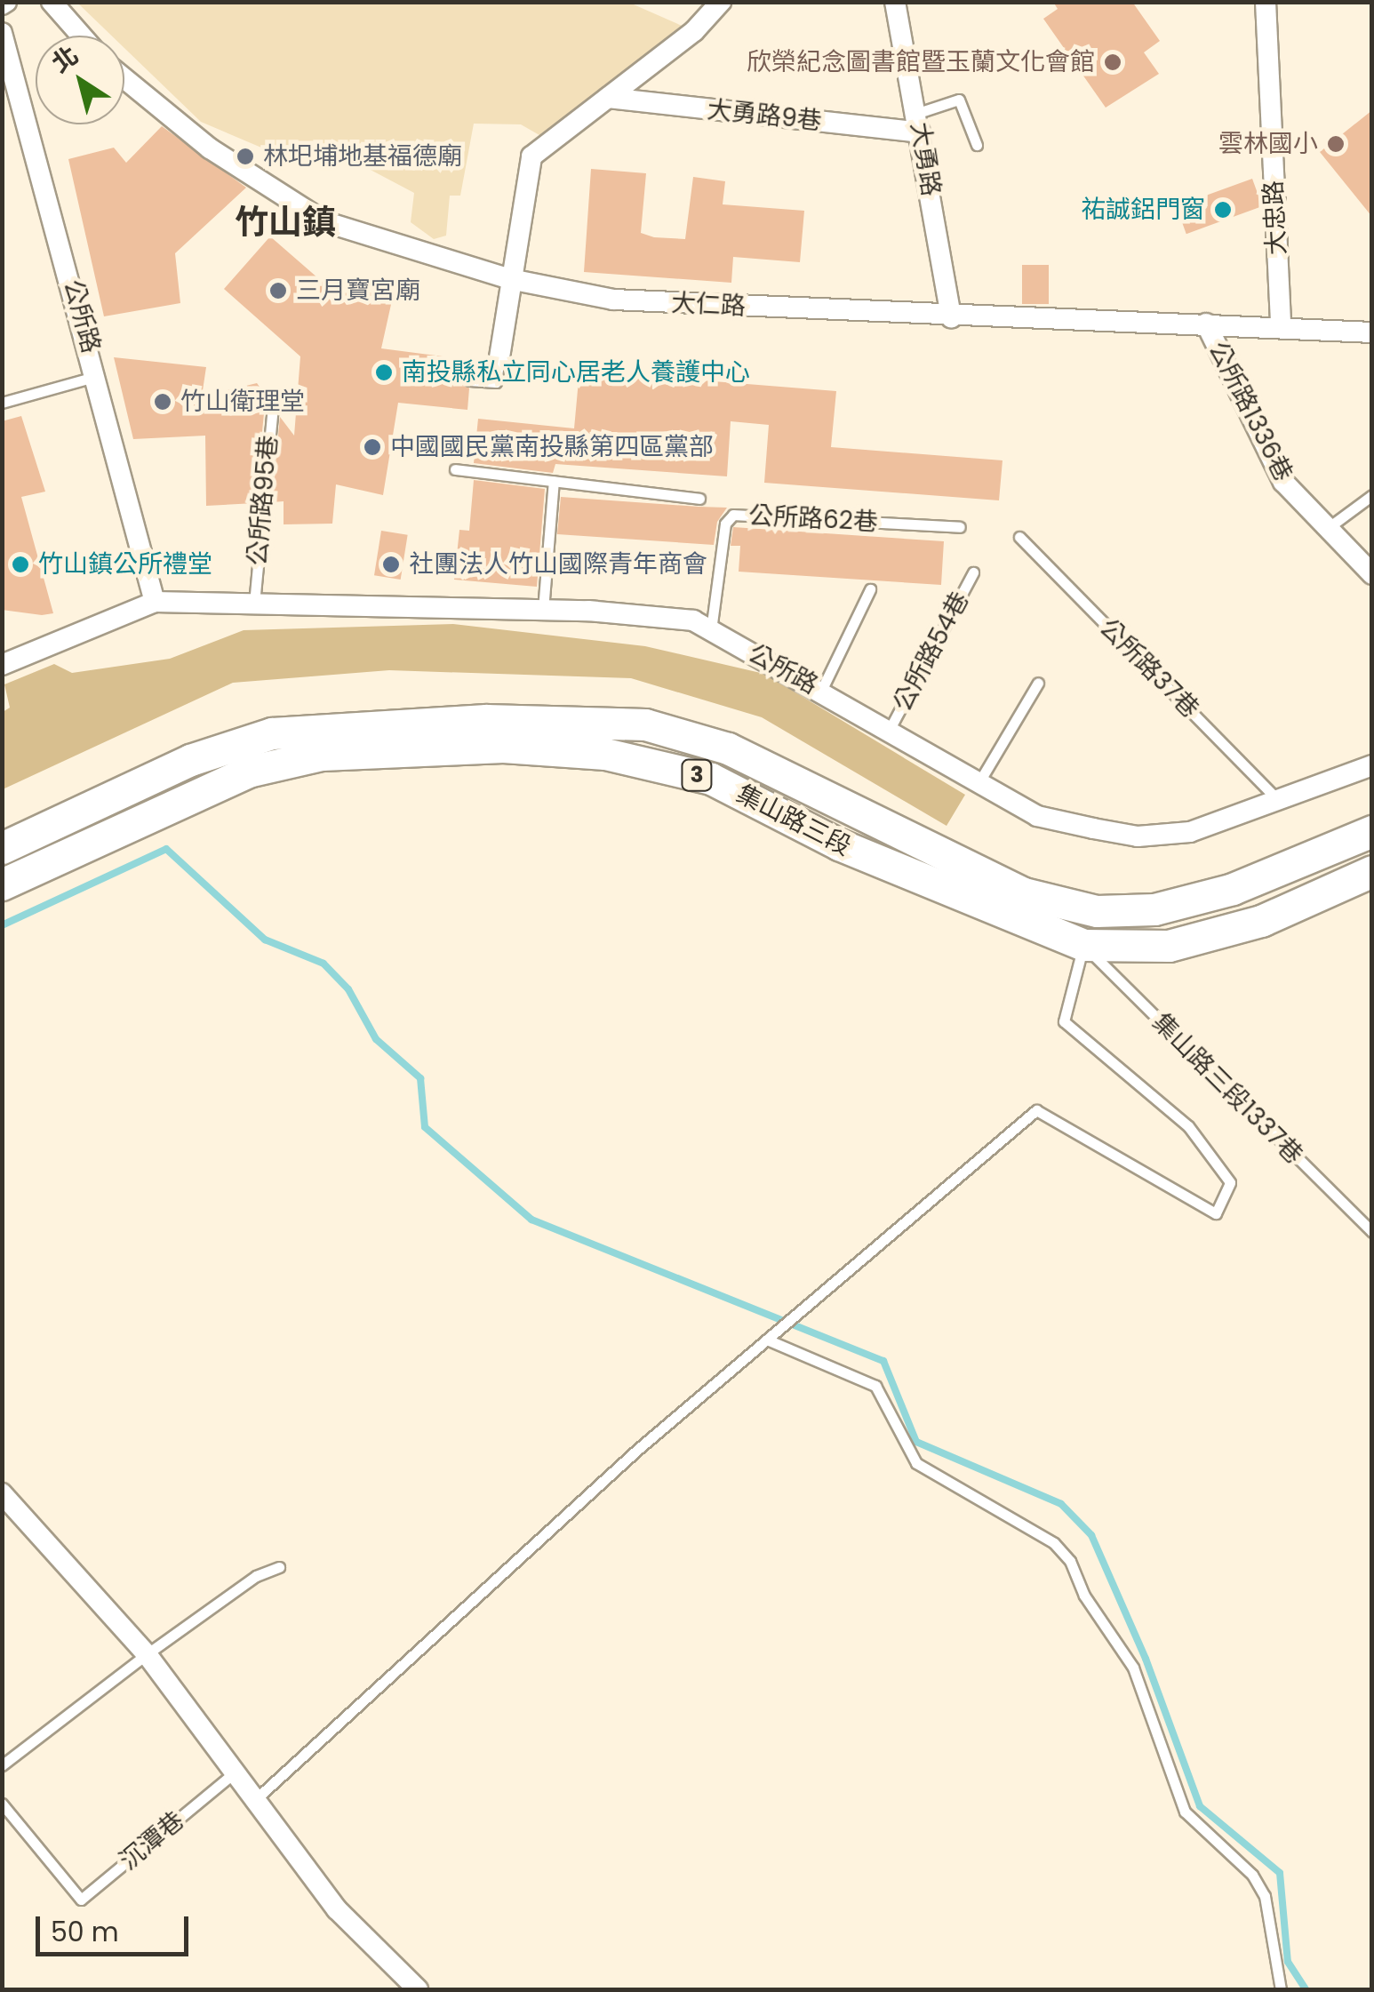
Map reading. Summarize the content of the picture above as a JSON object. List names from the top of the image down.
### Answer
{
  "streets": {
    "main road": ["3", "集山路三段"],
    "street": [
      "大勇路9巷",
      "大勇路",
      "大忠路",
      "大仁路",
      "公所路",
      "公所路1336巷"
    ],
    "lane": [
      "公所路95巷",
      "公所路62巷",
      "公所路54巷",
      "公所路37巷",
      "集山路三段1337巷",
      "沉潭巷"
    ]
  },
  "crossings": [
    ["大勇路9巷", "大勇路"],
    ["大勇路", "大仁路"],
    ["大忠路", "大仁路"],
    ["大仁路", "公所路1336巷"],
    ["公所路", "公所路95巷"],
    ["公所路", "公所路62巷"],
    ["公所路", "公所路54巷"],
    ["公所路", "公所路37巷"],
    ["集山路三段", "集山路三段1337巷"]
  ],
  "districts": ["竹山鎮"],
  "places": [
    "欣榮紀念圖書館暨玉蘭文化會館",
    "雲林國小",
    "林圯埔地基福德廟",
    "祐誠鋁門窗",
    "三月寶宮廟",
    "南投縣私立同心居老人養護中心",
    "竹山衛理堂",
    "中國國民黨南投縣第四區黨部",
    "竹山鎮公所禮堂",
    "社團法人竹山國際青年商會"
  ],
  "scale_bar": "50 m",
  "north": "top left"
}
